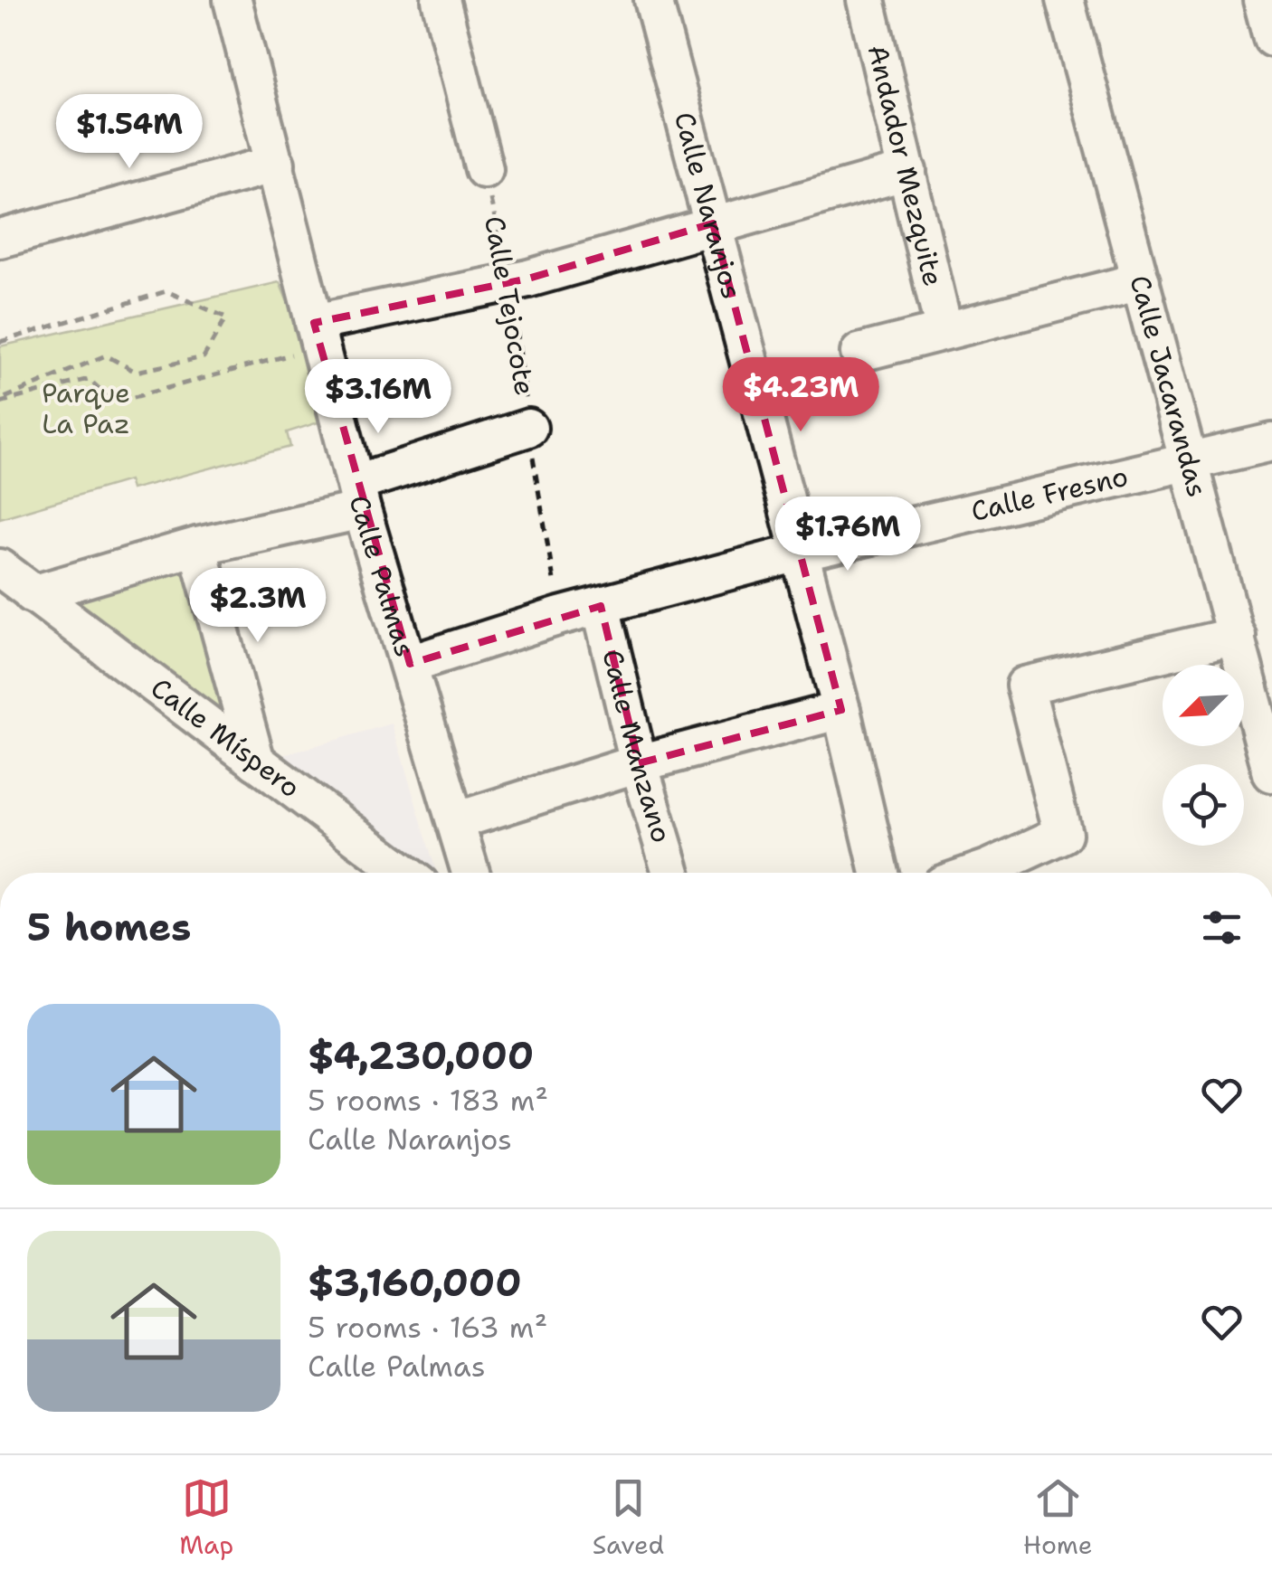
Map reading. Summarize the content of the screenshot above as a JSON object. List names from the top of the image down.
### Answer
{
  "streets": {
    "street": [
      "Andador Mezquite",
      "Calle Naranjos",
      "Calle Jacarandas",
      "Calle Fresno",
      "Calle Palmas",
      "Calle Míspero",
      "Calle Manzano"
    ],
    "path": ["Calle Tejocote"]
  },
  "crossings": [
    ["Calle Naranjos", "Calle Fresno"],
    ["Calle Tejocote", "Calle Fresno"],
    ["Calle Jacarandas", "Calle Fresno"],
    ["Calle Fresno", "Calle Palmas"],
    ["Calle Fresno", "Calle Manzano"]
  ],
  "parks": ["Parque La Paz"],
  "north": "bottom left",
  "page": {
    "price": [
      "$1.54M",
      "$4.23M",
      "$3.16M",
      "$1.76M",
      "$2.3M"
    ],
    "heading": "5 homes",
    "list": [
      {
        "name": "$4,230,000",
        "note": "5 rooms · 183 m² · Calle Naranjos"
      },
      {
        "name": "$3,160,000",
        "note": "5 rooms · 163 m² · Calle Palmas"
      }
    ],
    "tabs": ["Map", "Saved", "Home"]
  }
}
